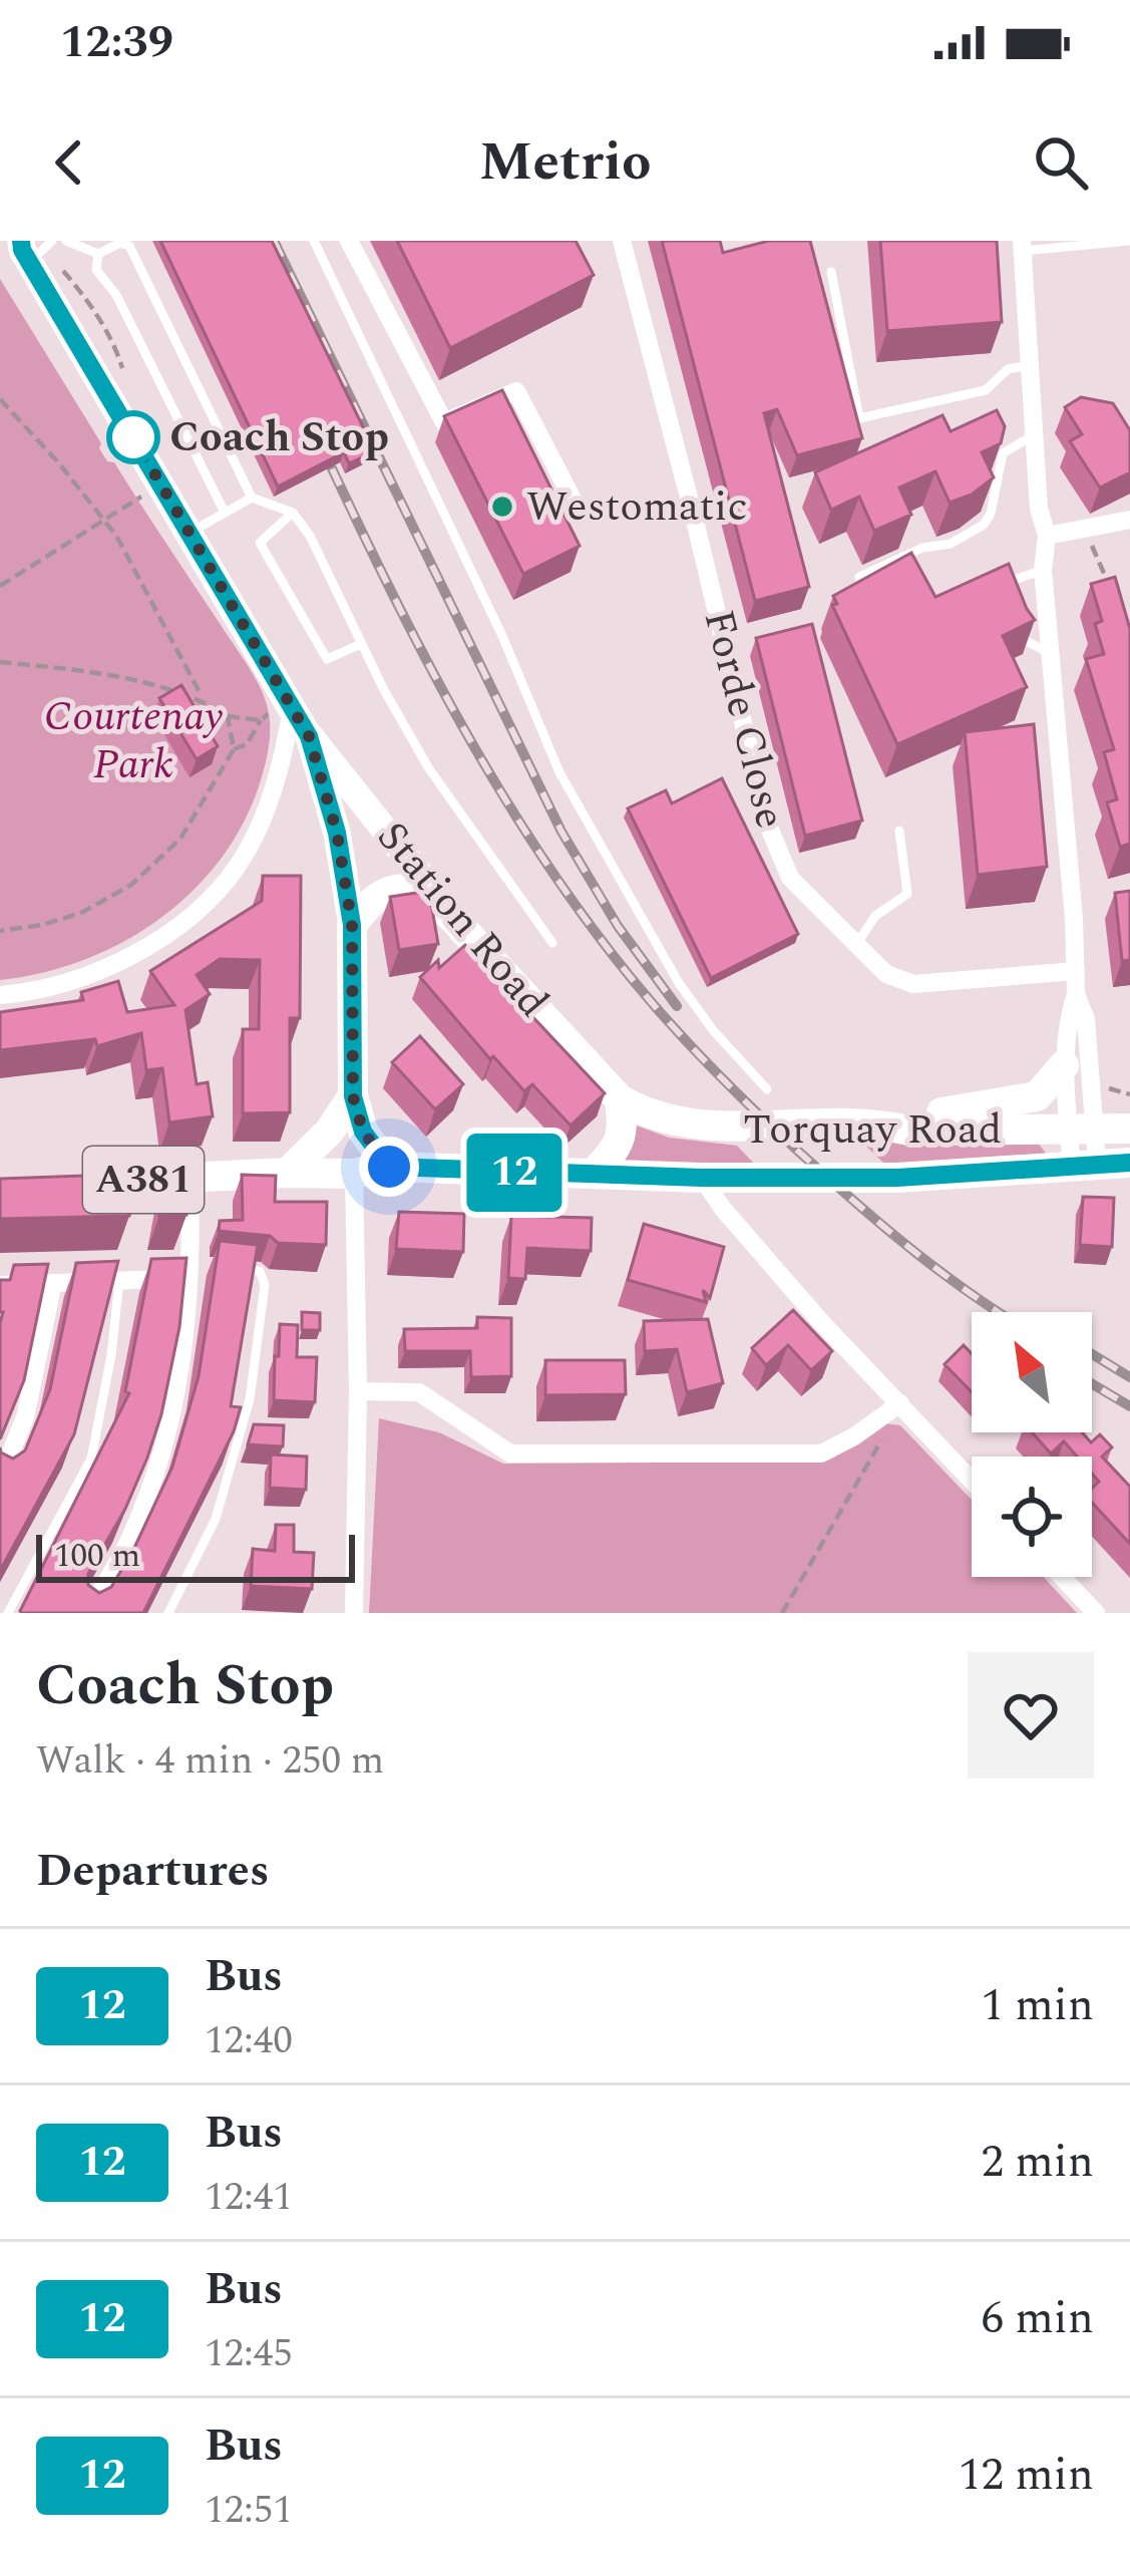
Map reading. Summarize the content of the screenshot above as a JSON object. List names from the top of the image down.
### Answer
{
  "streets": {
    "main road": ["Station Road", "Torquay Road", "A381"],
    "street": ["Forde Close"]
  },
  "crossings": [
    ["Station Road", "Torquay Road"]
  ],
  "parks": ["Courtenay Park"],
  "places": ["Coach Stop", "Westomatic"],
  "lines": ["bus line 12"],
  "scale_bar": "100 m",
  "north": "top left",
  "page": {
    "status": "12:39",
    "header": "Metrio",
    "on_map": "12",
    "scale": "100 m",
    "heading": [
      ["Coach Stop", "Walk · 4 min · 250 m"],
      "Departures"
    ],
    "list": [
      {
        "mark": "12",
        "name": "Bus",
        "note": "12:40",
        "value": "1 min"
      },
      {
        "mark": "12",
        "name": "Bus",
        "note": "12:41",
        "value": "2 min"
      },
      {
        "mark": "12",
        "name": "Bus",
        "note": "12:45",
        "value": "6 min"
      },
      {
        "mark": "12",
        "name": "Bus",
        "note": "12:51",
        "value": "12 min"
      }
    ]
  }
}
